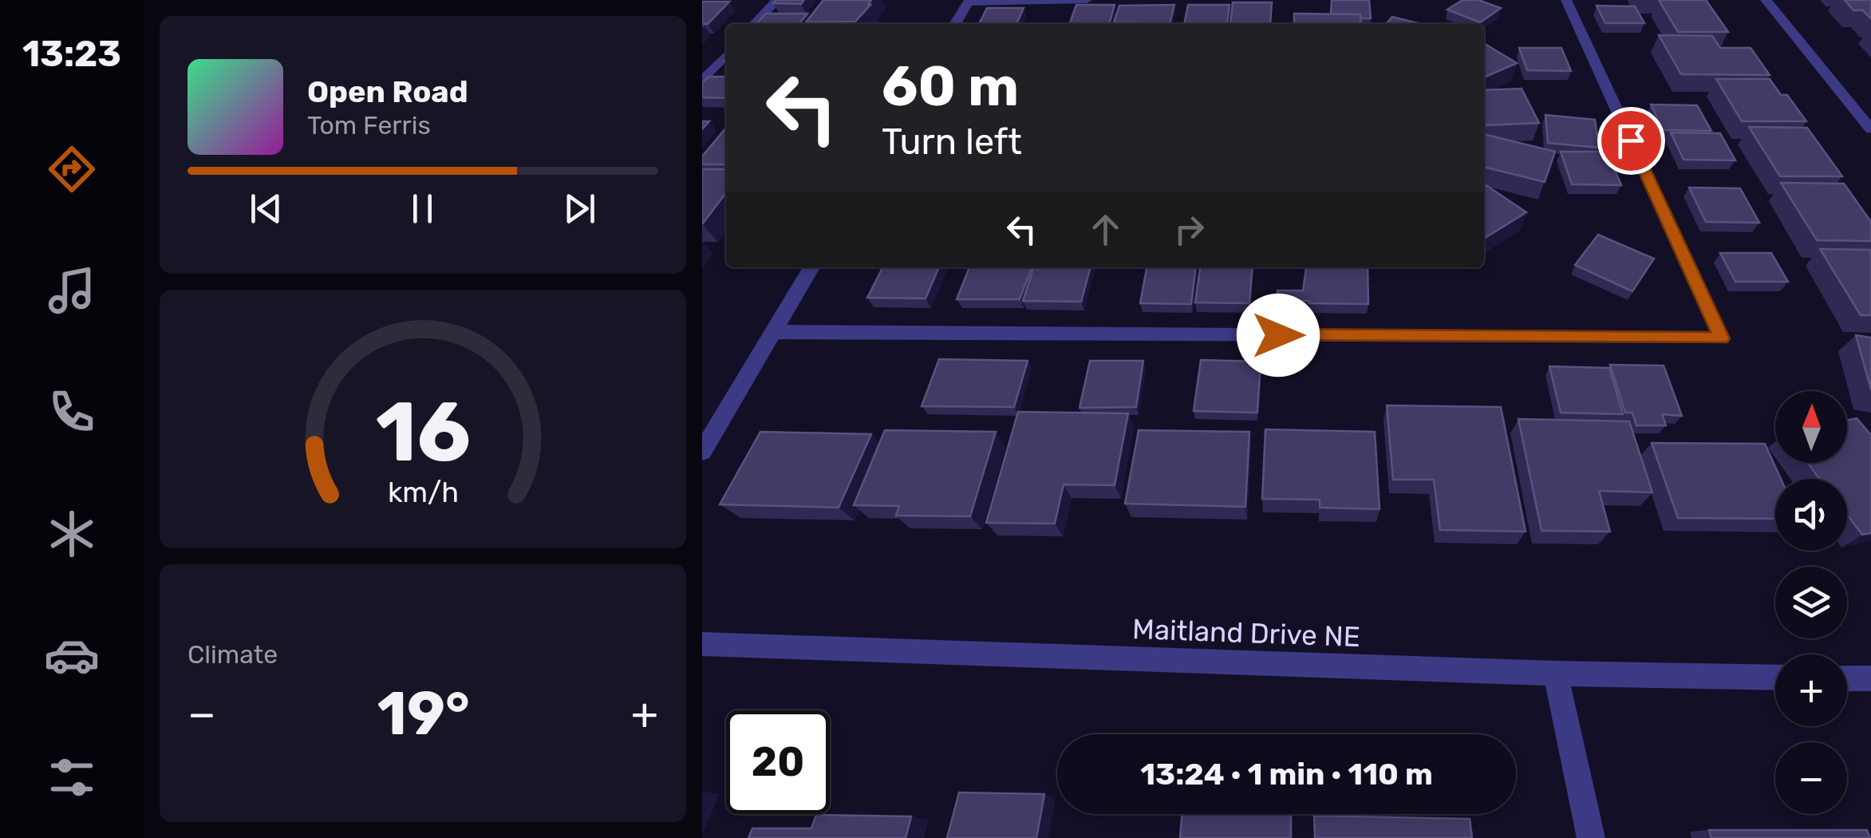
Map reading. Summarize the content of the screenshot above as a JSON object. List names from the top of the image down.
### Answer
{
  "streets": {
    "street": ["Maitland Drive NE"]
  },
  "north": "top",
  "page": {
    "tabs": "13:23",
    "turn": ["60 m", "Turn left"],
    "song": ["Open Road", "Tom Ferris"],
    "map_buttons": ["+", "−"],
    "tile": "Climate",
    "heat": ["−", "19°", "+"],
    "limit": "20",
    "trip": "13:24 · 1 min · 110 m",
    "gauge": ["16", "km/h"]
  }
}
